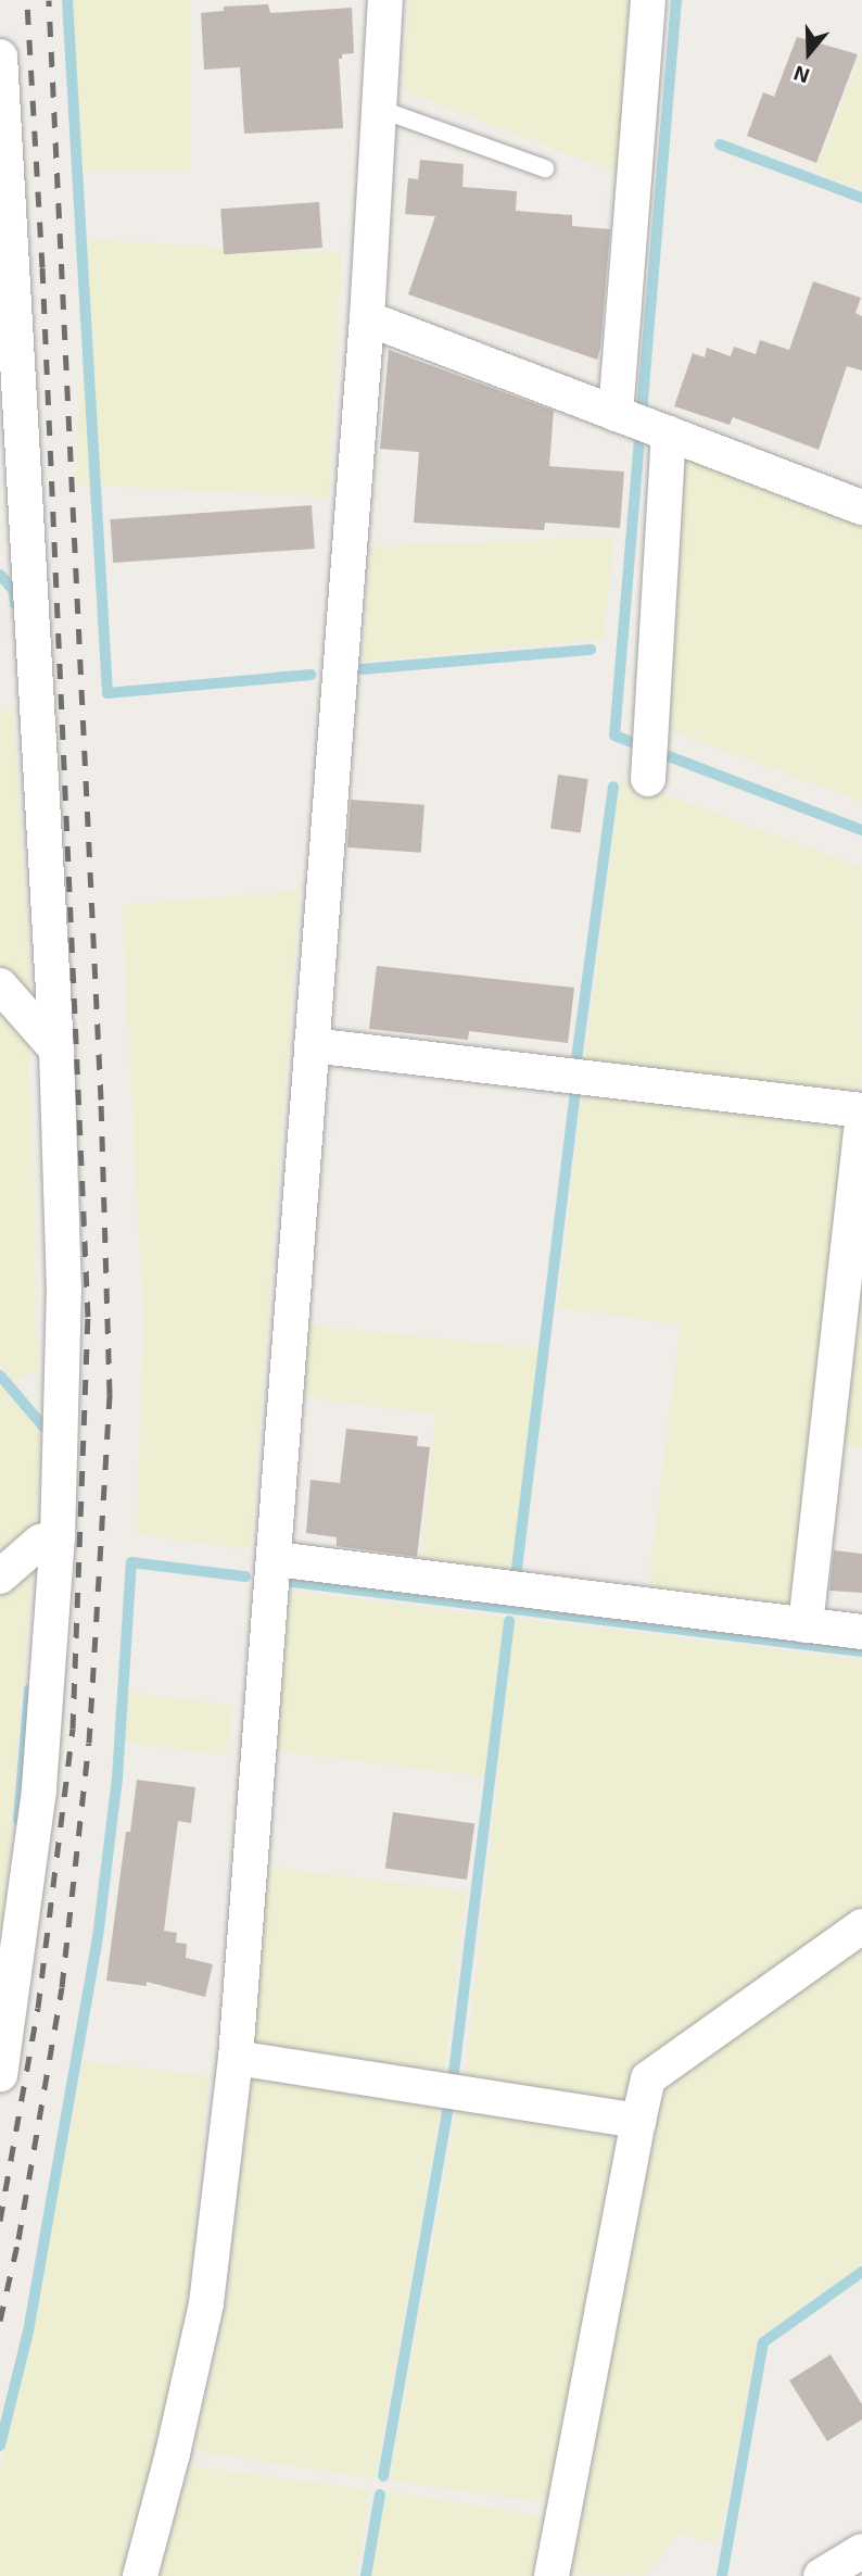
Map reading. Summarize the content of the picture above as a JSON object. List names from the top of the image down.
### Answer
{
  "north": "bottom"
}
